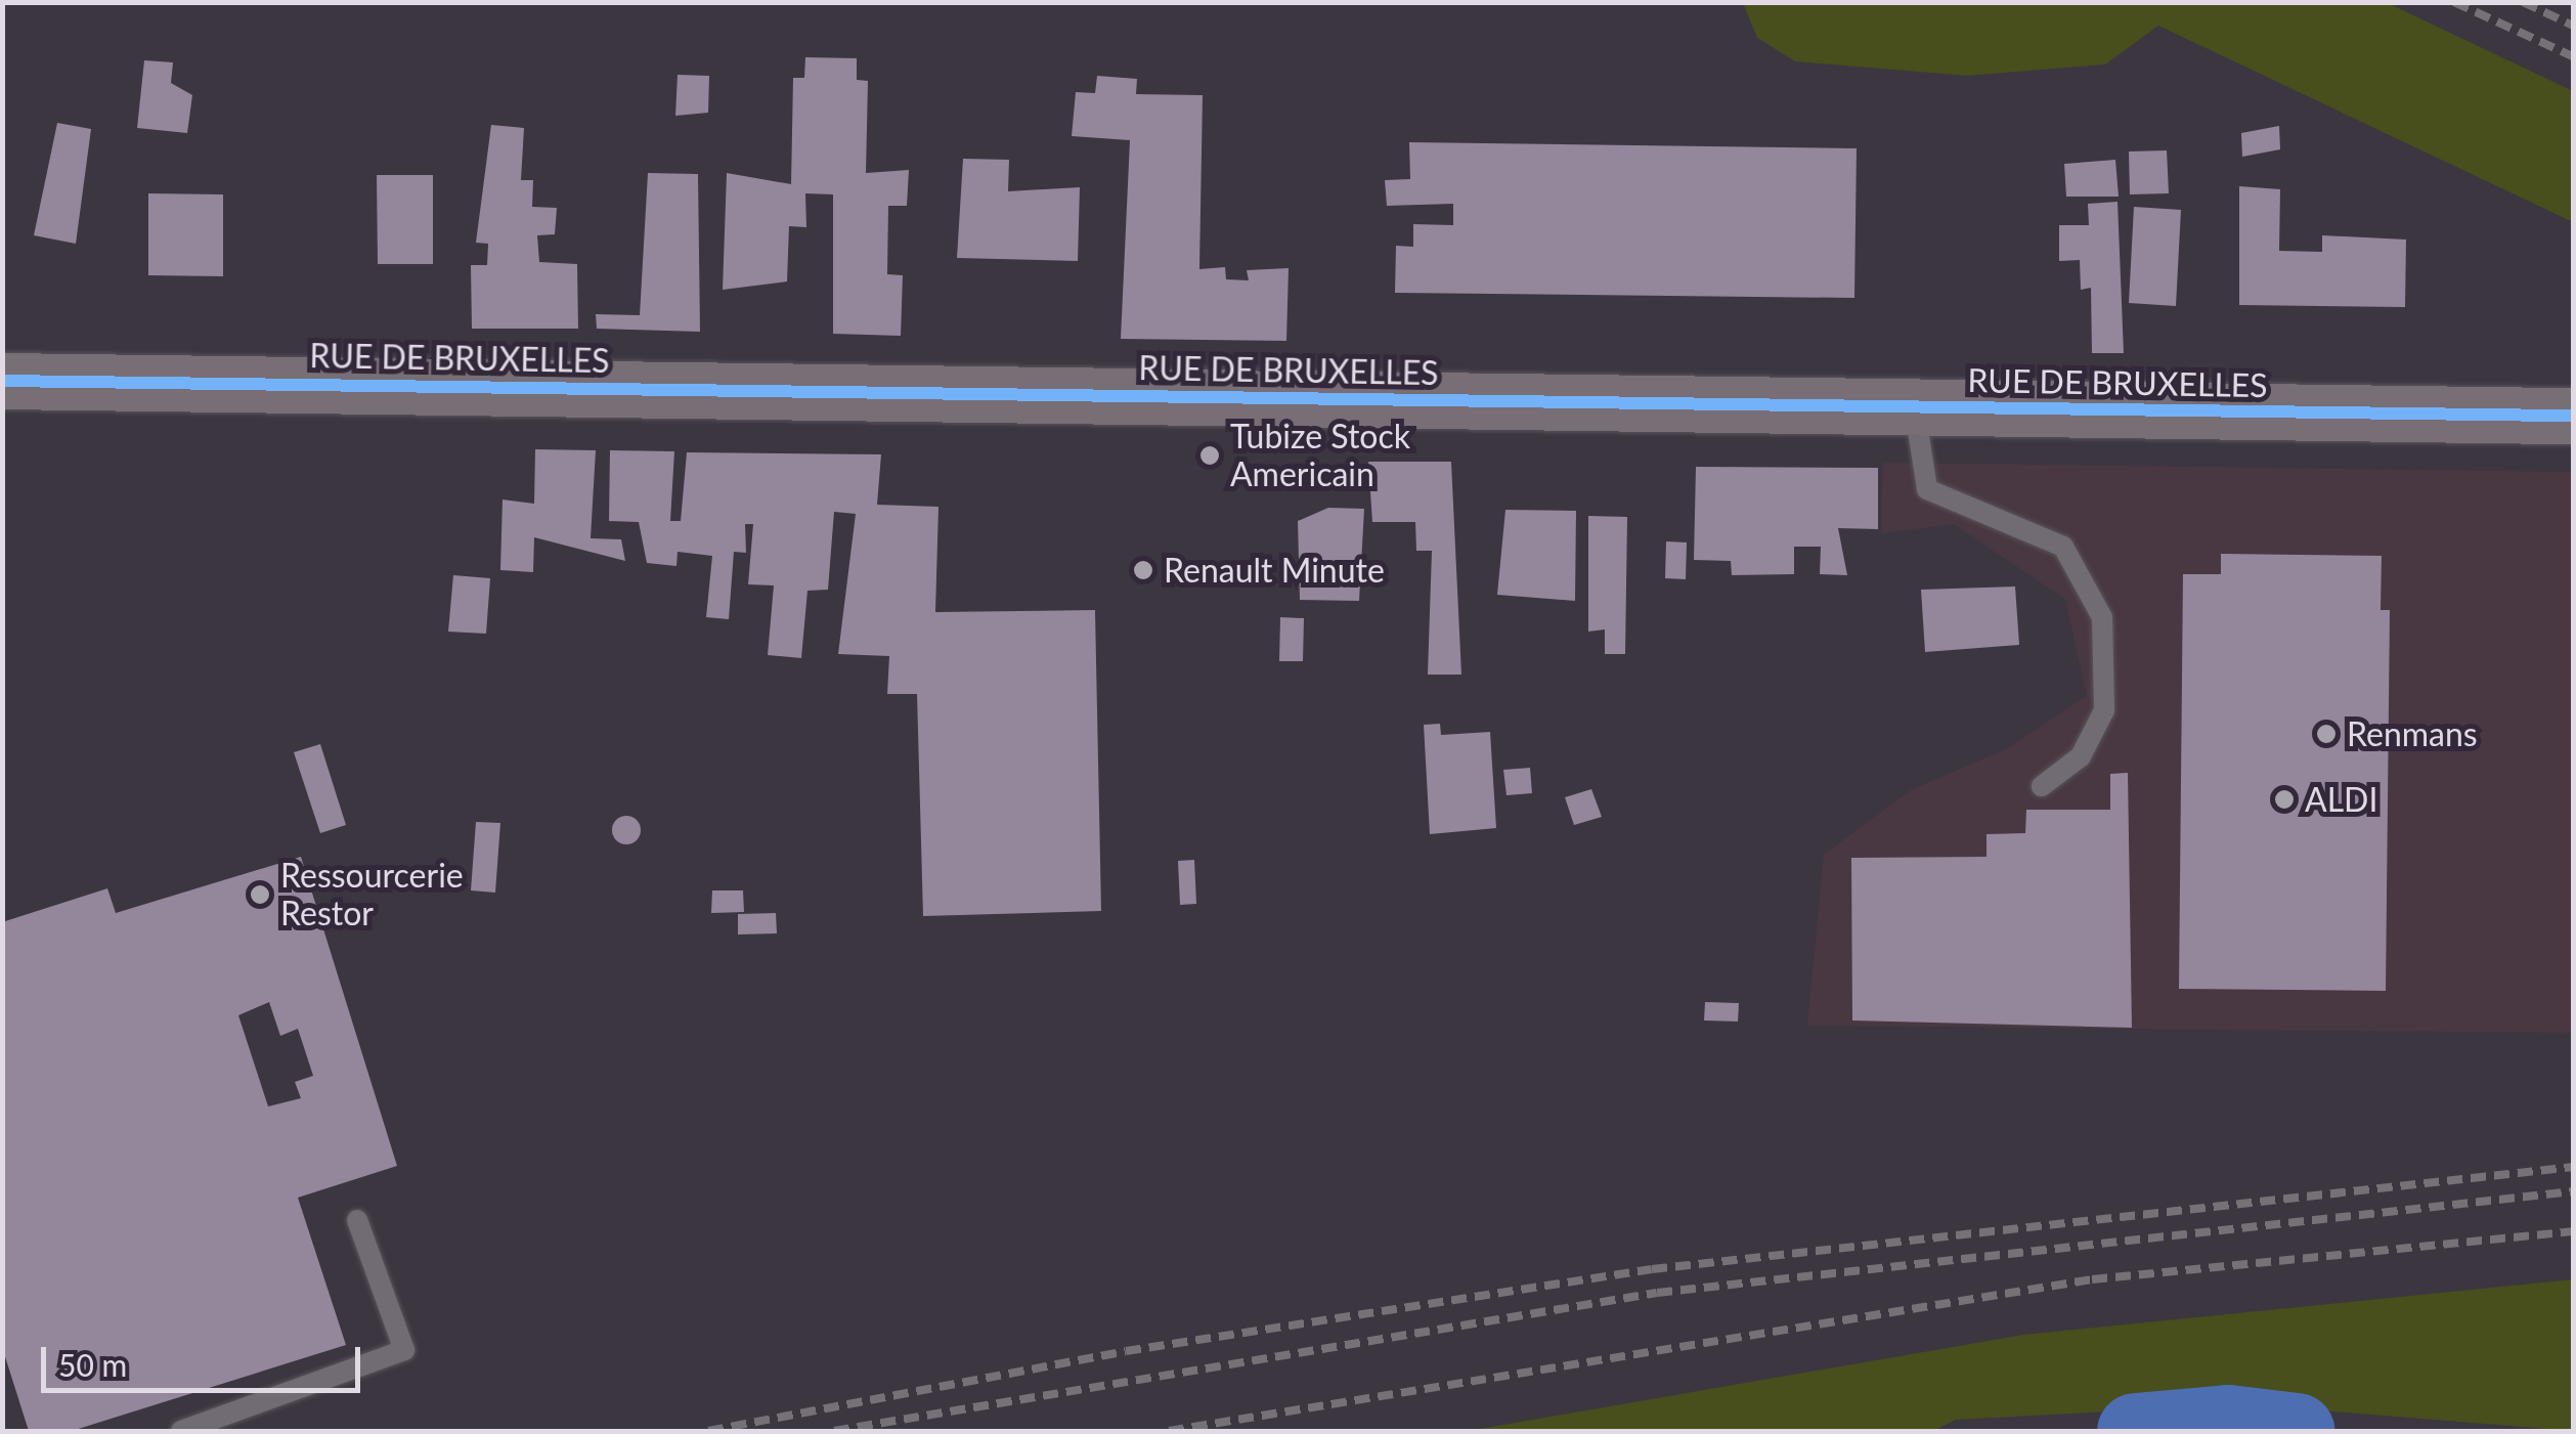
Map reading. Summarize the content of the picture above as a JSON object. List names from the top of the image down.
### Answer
{
  "streets": {
    "main road": ["RUE DE BRUXELLES"]
  },
  "places": [
    "Tubize Stock Americain",
    "Renault Minute",
    "Renmans",
    "ALDI",
    "Ressourcerie Restor"
  ],
  "scale_bar": "50 m"
}
